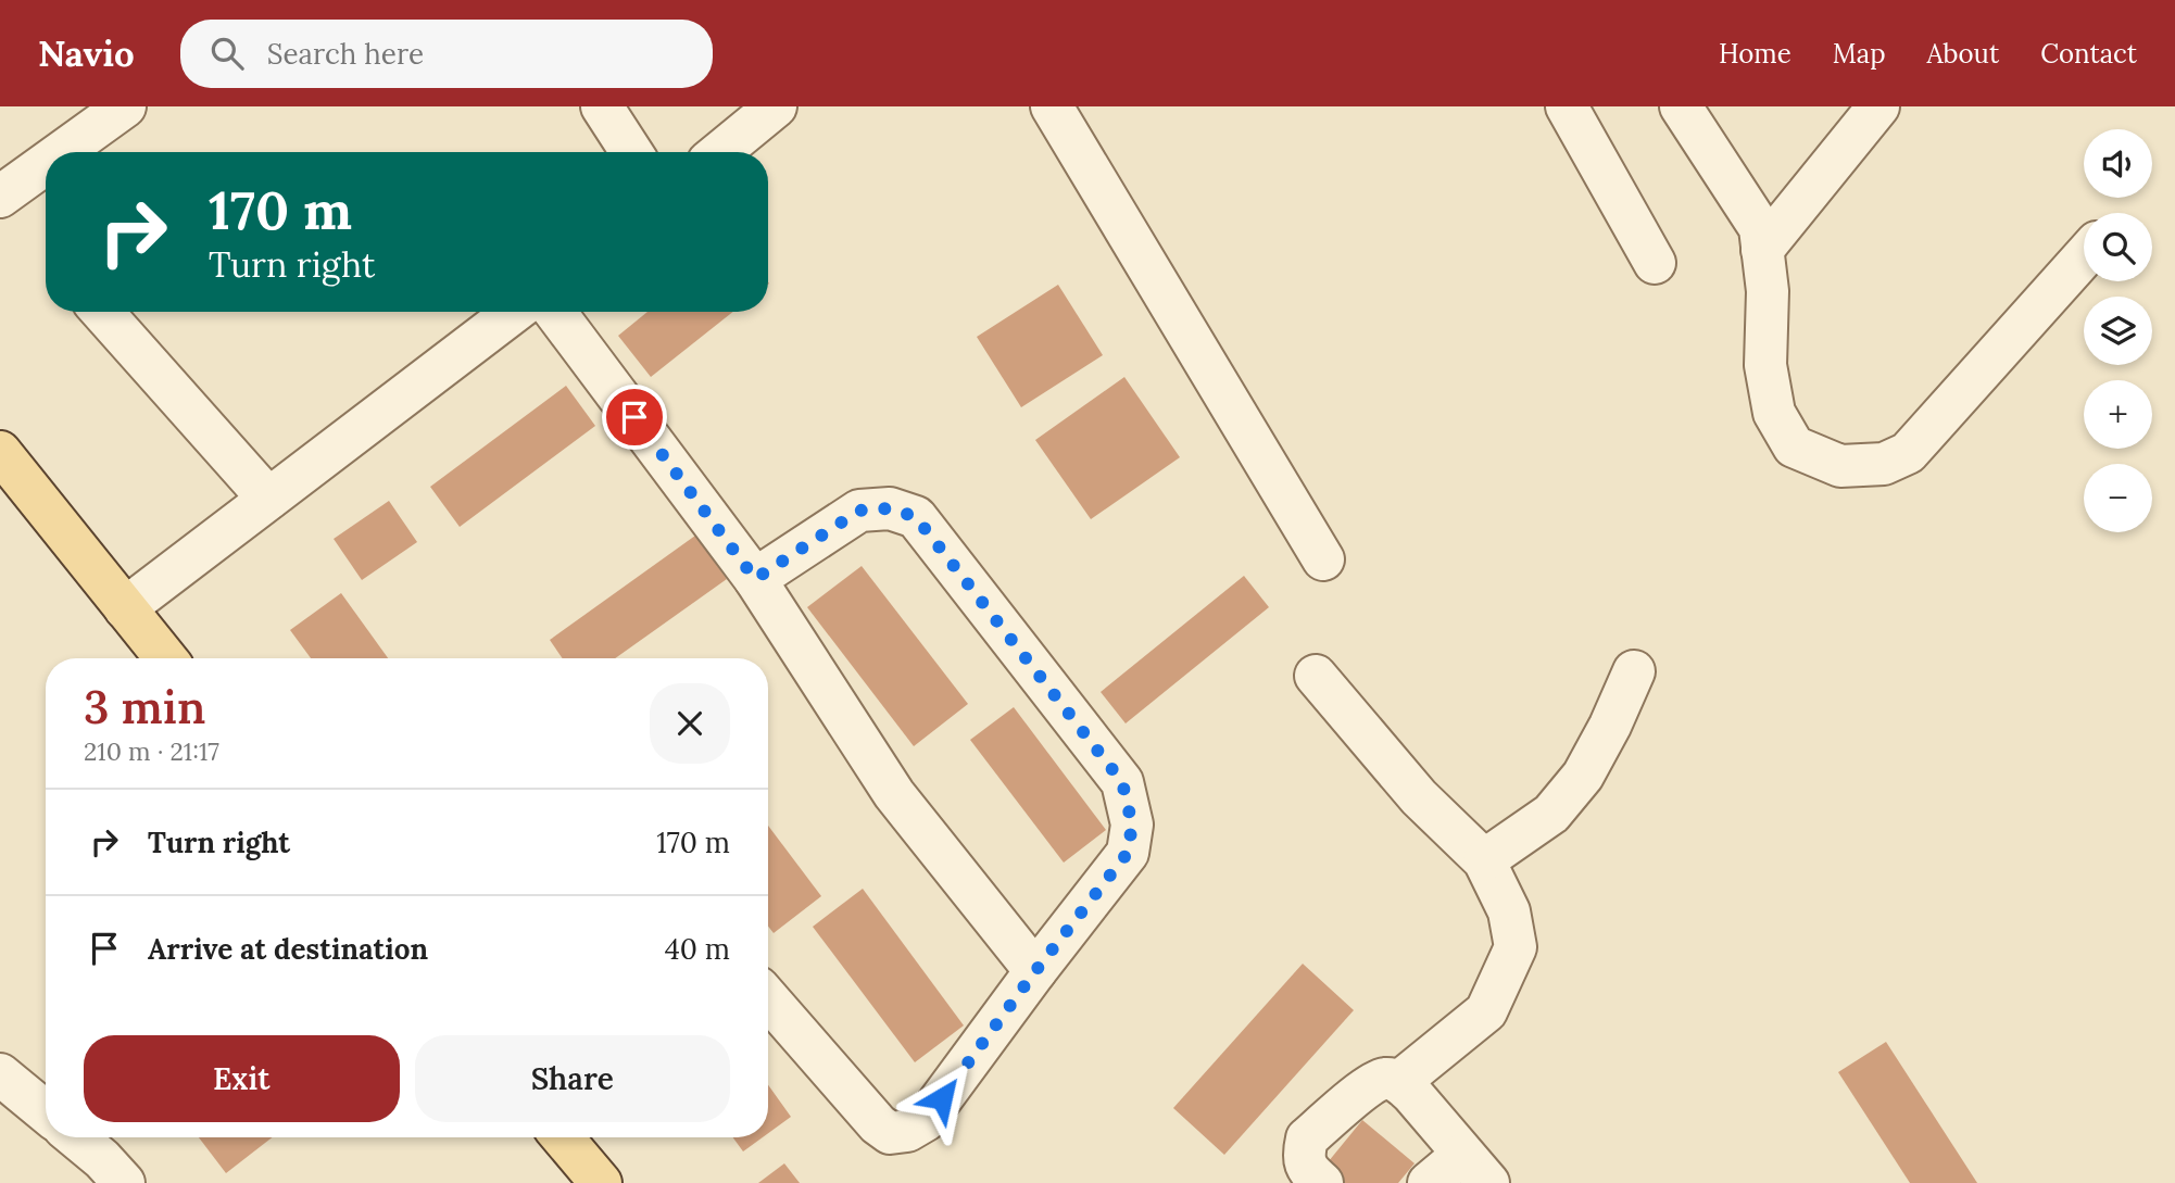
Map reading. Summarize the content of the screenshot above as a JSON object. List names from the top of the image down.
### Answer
{
  "page": {
    "header": "Navio",
    "search": "Search here",
    "nav": [
      "Home",
      "Map",
      "About",
      "Contact"
    ],
    "map_buttons": ["+", "−"],
    "turn": ["170 m", "Turn right"],
    "heading": ["3 min", "210 m · 21:17"],
    "list": [
      {
        "name": "Turn right",
        "value": "170 m"
      },
      {
        "name": "Arrive at destination",
        "value": "40 m"
      }
    ],
    "buttons": ["Exit", "Share"]
  }
}
